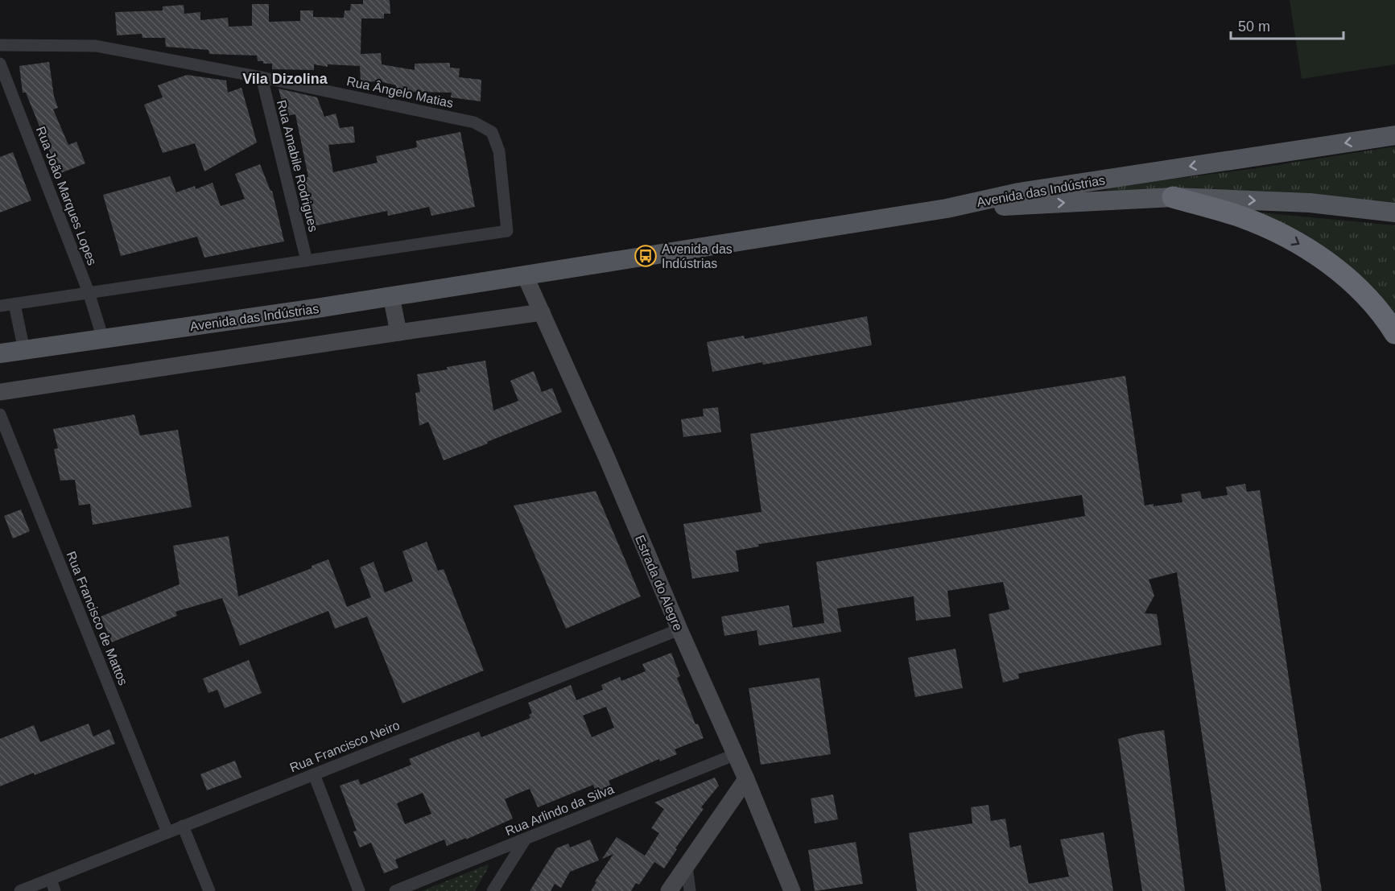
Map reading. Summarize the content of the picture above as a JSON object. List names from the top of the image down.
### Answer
{
  "streets": {
    "main road": ["Avenida das Indústrias"],
    "street": [
      "Rua Ângelo Matias",
      "Rua Amabile Rodrigues",
      "Rua João Marques Lopes",
      "Estrada do Alegre",
      "Rua Francisco de Mattos",
      "Rua Francisco Neiro",
      "Rua Arlindo da Silva"
    ]
  },
  "crossings": [
    ["Rua Ângelo Matias", "Rua Amabile Rodrigues"],
    ["Avenida das Indústrias", "Rua João Marques Lopes"],
    ["Avenida das Indústrias", "Estrada do Alegre"],
    ["Estrada do Alegre", "Rua Francisco Neiro"],
    ["Estrada do Alegre", "Rua Arlindo da Silva"],
    ["Rua Francisco de Mattos", "Rua Francisco Neiro"]
  ],
  "districts": ["Vila Dizolina"],
  "places": {
    "bus stop": ["Avenida das Indústrias"]
  },
  "scale_bar": "50 m"
}
